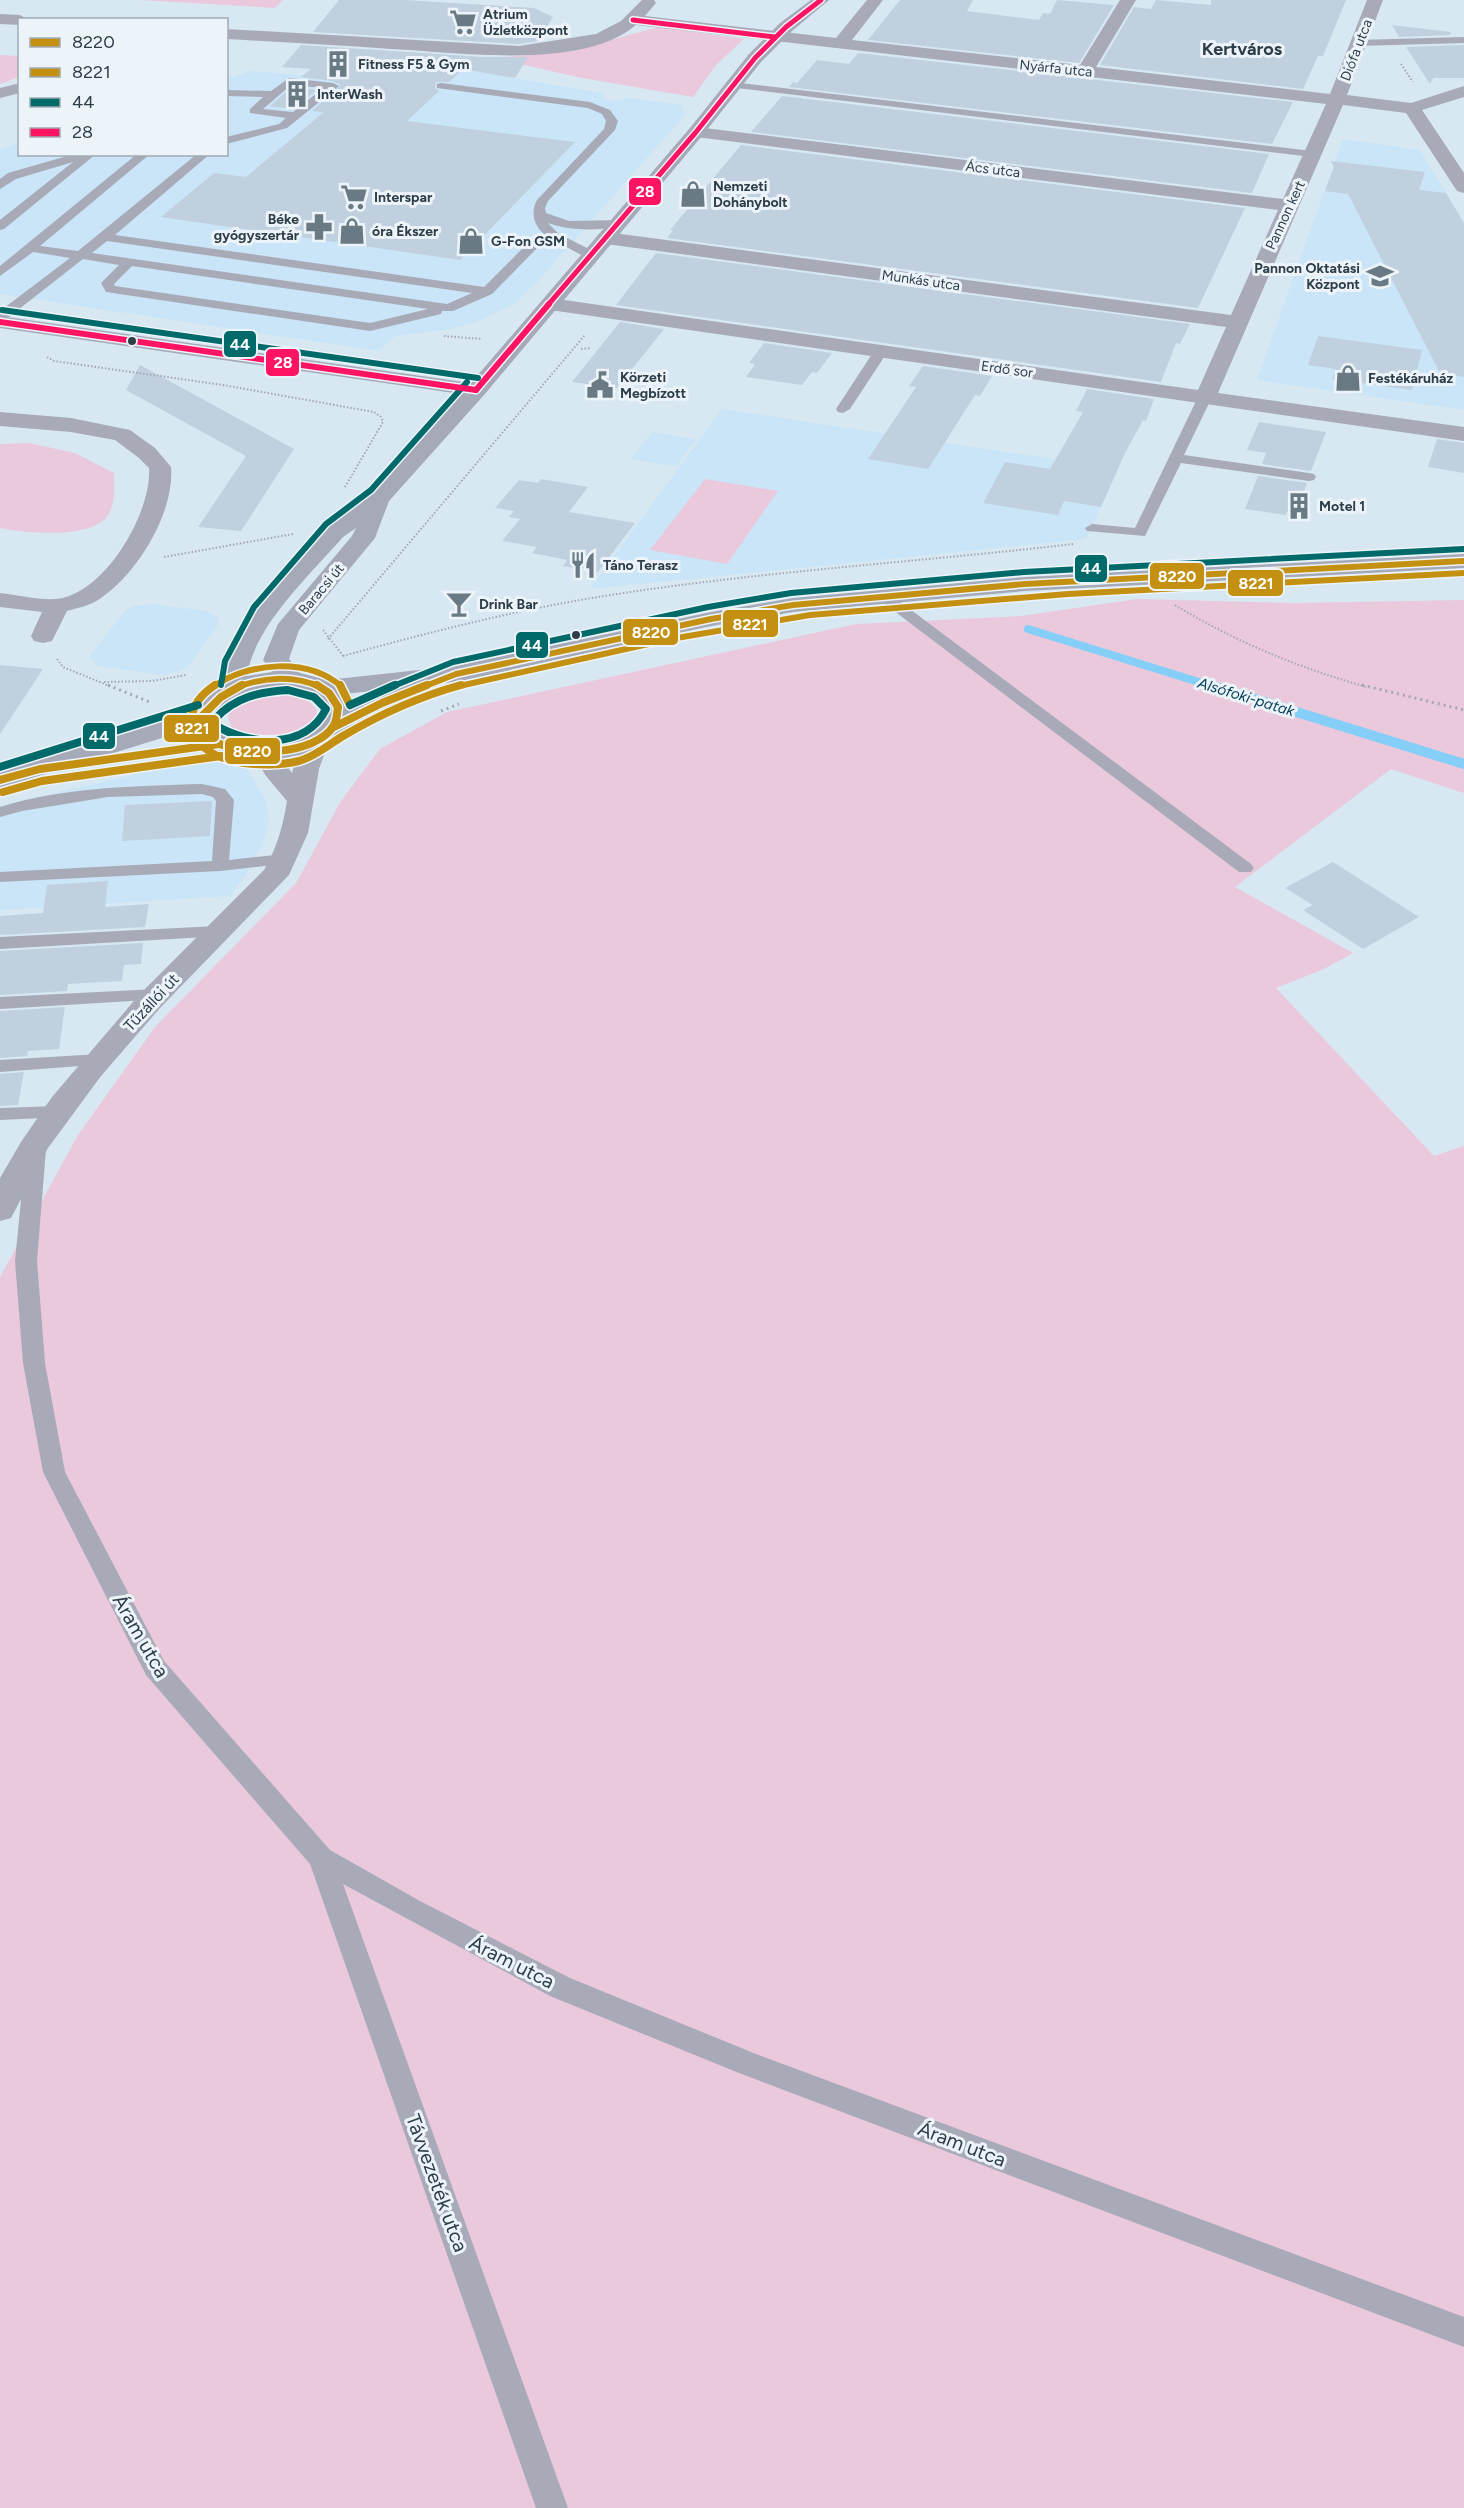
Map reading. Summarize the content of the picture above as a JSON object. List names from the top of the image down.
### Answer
{
  "streets": {
    "street": [
      "Diófa utca",
      "Nyárfa utca",
      "Ács utca",
      "Pannon kert",
      "Munkás utca",
      "Erdő sor",
      "Baracsi út",
      "Tűzállói út"
    ],
    "lane": ["Áram utca", "Távvezeték utca"]
  },
  "crossings": [
    ["Diófa utca", "Nyárfa utca"],
    ["Diófa utca", "Pannon kert"],
    ["Nyárfa utca", "Pannon kert"],
    ["Nyárfa utca", "Baracsi út"],
    ["Ács utca", "Pannon kert"],
    ["Ács utca", "Baracsi út"],
    ["Pannon kert", "Munkás utca"],
    ["Pannon kert", "Erdő sor"],
    ["Munkás utca", "Baracsi út"],
    ["Erdő sor", "Baracsi út"],
    ["Tűzállói út", "Áram utca"],
    ["Áram utca", "Távvezeték utca"]
  ],
  "districts": ["Kertváros"],
  "water": ["Alsófoki-patak"],
  "places": {
    "supermarket": ["Atrium Üzletközpont", "Interspar"],
    "building": ["Fitness F5 & Gym", "InterWash", "Motel 1"],
    "shop": [
      "Nemzeti Dohánybolt",
      "óra Ékszer",
      "G-Fon GSM",
      "Festékáruház"
    ],
    "pharmacy": ["Béke gyógyszertár"],
    "school or university": ["Pannon Oktatási Központ"],
    "public building": ["Körzeti Megbízott"],
    "restaurant": ["Táno Terasz"],
    "bar": ["Drink Bar"]
  },
  "lines": [
    "transit line 28",
    "transit line 44",
    "transit line 8220",
    "transit line 8221"
  ],
  "legend": [
    "8220",
    "8221",
    "44",
    "28"
  ]
}
